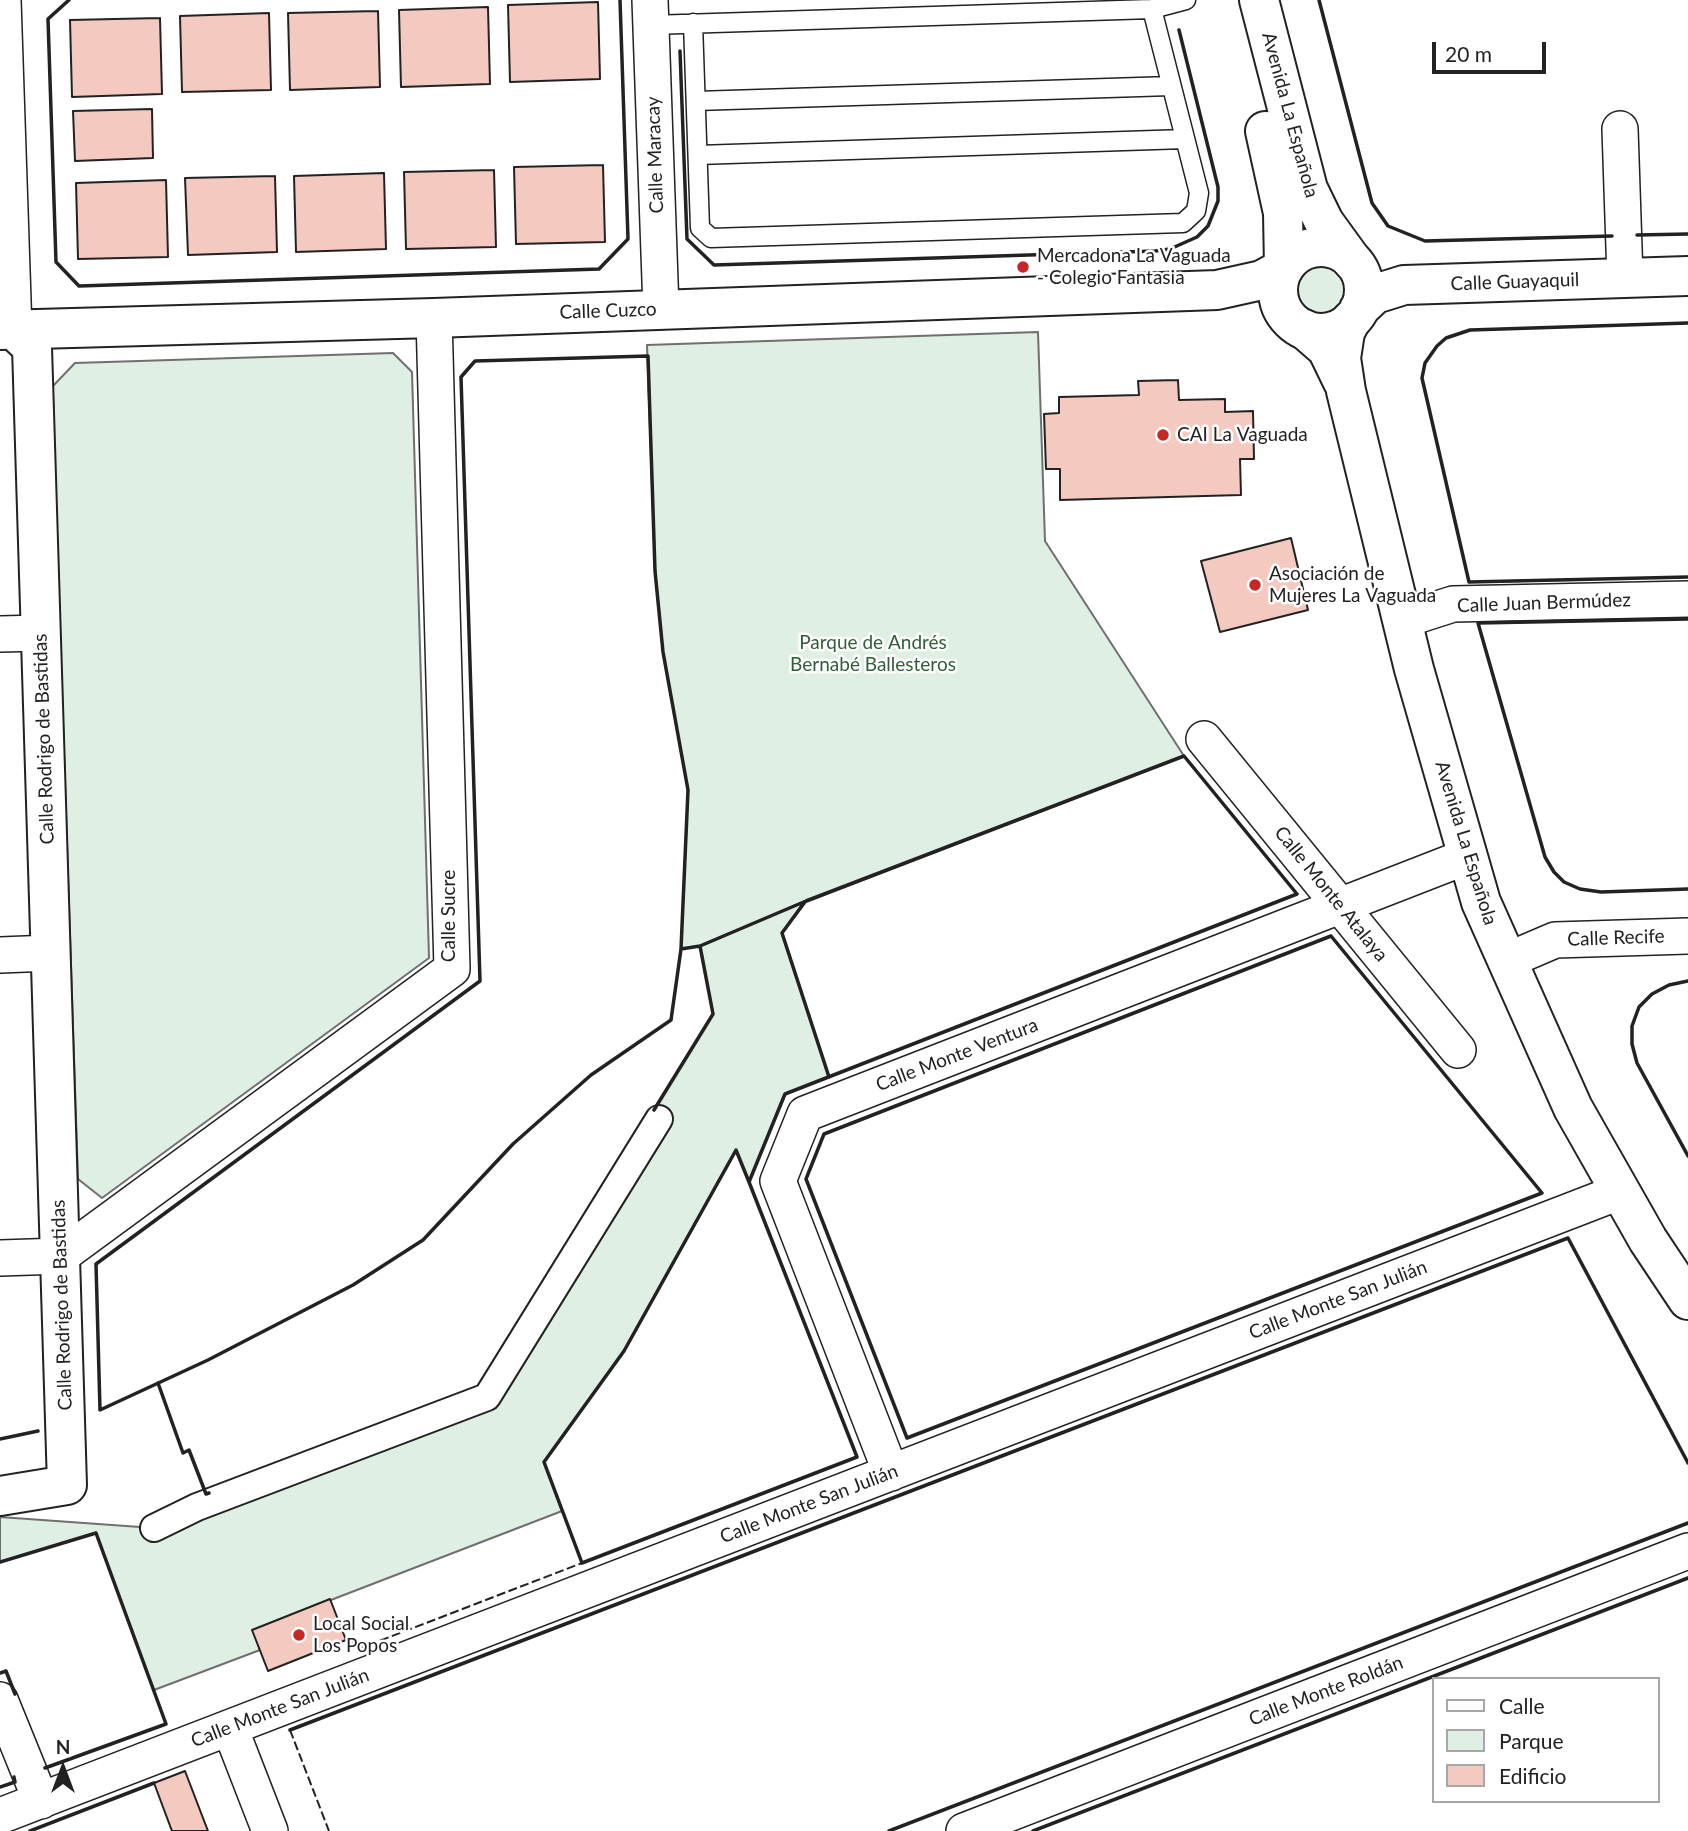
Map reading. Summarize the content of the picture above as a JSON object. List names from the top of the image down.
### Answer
{
  "streets": {
    "street": [
      "Avenida La Española",
      "Calle Maracay",
      "Calle Guayaquil",
      "Calle Cuzco",
      "Calle Juan Bermúdez",
      "Calle Rodrigo de Bastidas",
      "Calle Monte Atalaya",
      "Calle Sucre",
      "Calle Recife",
      "Calle Monte Ventura",
      "Calle Monte San Julián",
      "Calle Monte Roldán"
    ]
  },
  "crossings": [
    ["Avenida La Española", "Calle Guayaquil"],
    ["Avenida La Española", "Calle Cuzco"],
    ["Avenida La Española", "Calle Juan Bermúdez"],
    ["Avenida La Española", "Calle Recife"],
    ["Avenida La Española", "Calle Monte Ventura"],
    ["Avenida La Española", "Calle Monte San Julián"],
    ["Calle Maracay", "Calle Cuzco"],
    ["Calle Guayaquil", "Calle Cuzco"],
    ["Calle Cuzco", "Calle Rodrigo de Bastidas"],
    ["Calle Cuzco", "Calle Sucre"],
    ["Calle Rodrigo de Bastidas", "Calle Sucre"],
    ["Calle Monte Atalaya", "Calle Monte Ventura"],
    ["Calle Monte Ventura", "Calle Monte San Julián"]
  ],
  "parks": ["Parque de Andrés Bernabé Ballesteros"],
  "places": [
    "Mercadona La Vaguada - Colegio Fantasia",
    "CAI La Vaguada",
    "Asociación de Mujeres La Vaguada",
    "Local Social Los Popos"
  ],
  "legend": ["Calle", "Parque", "Edificio"],
  "scale_bar": "20 m",
  "north": "top"
}
